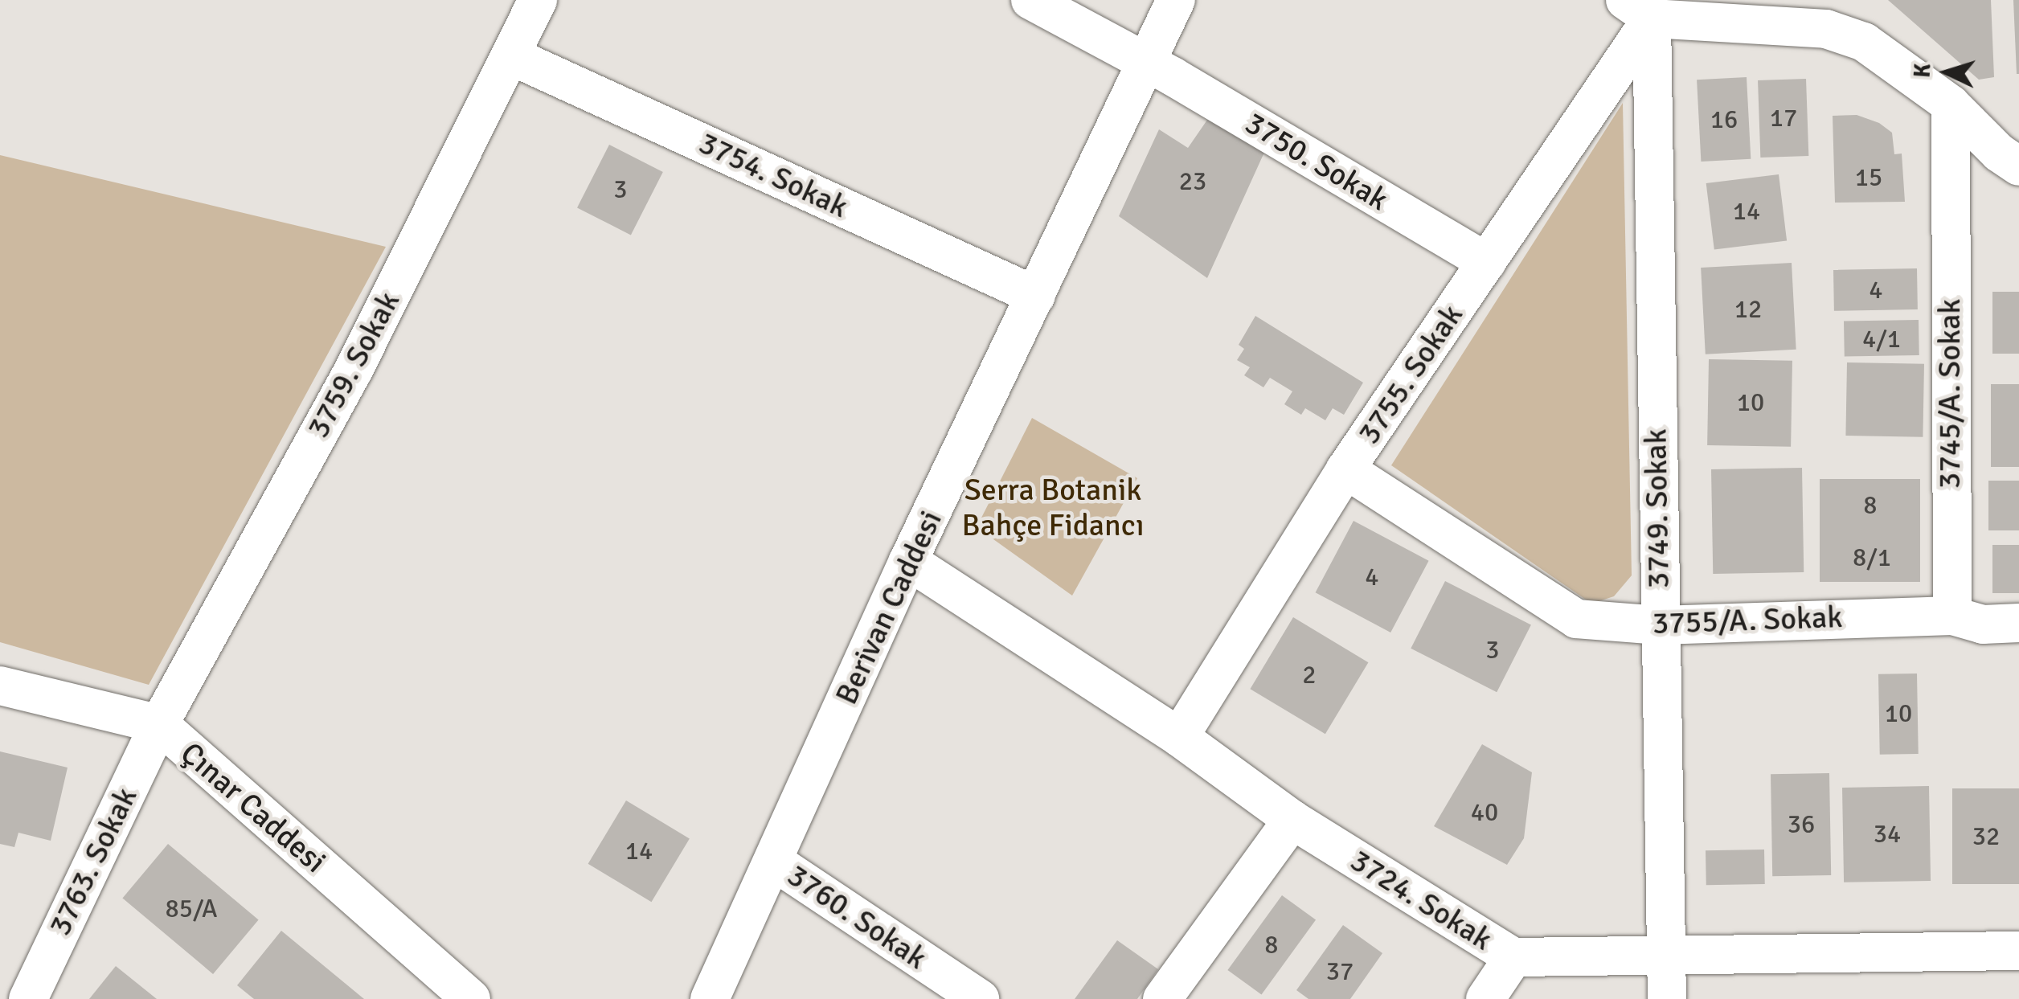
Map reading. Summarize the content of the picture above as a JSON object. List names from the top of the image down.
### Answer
{
  "streets": {
    "street": [
      "3750. Sokak",
      "3754. Sokak",
      "3759. Sokak",
      "3755. Sokak",
      "3745/A. Sokak",
      "3749. Sokak",
      "Berivan Caddesi",
      "3755/A. Sokak",
      "Çınar Caddesi",
      "3763. Sokak",
      "3724. Sokak",
      "3760. Sokak"
    ]
  },
  "crossings": [
    ["3750. Sokak", "3755. Sokak"],
    ["3750. Sokak", "Berivan Caddesi"],
    ["3754. Sokak", "3759. Sokak"],
    ["3754. Sokak", "Berivan Caddesi"],
    ["3759. Sokak", "Çınar Caddesi"],
    ["3759. Sokak", "3763. Sokak"],
    ["3755. Sokak", "3749. Sokak"],
    ["3755. Sokak", "3755/A. Sokak"],
    ["3755. Sokak", "3724. Sokak"],
    ["3745/A. Sokak", "3755/A. Sokak"],
    ["3749. Sokak", "3755/A. Sokak"],
    ["3749. Sokak", "3724. Sokak"],
    ["Berivan Caddesi", "3724. Sokak"],
    ["Berivan Caddesi", "3760. Sokak"],
    ["Çınar Caddesi", "3763. Sokak"]
  ],
  "parks": ["Serra Botanik Bahçe Fidancı"],
  "house_numbers": [
    "17",
    "16",
    "15",
    "23",
    "3",
    "14",
    "4",
    "12",
    "4/1",
    "10",
    "8",
    "8/1",
    "4",
    "3",
    "2",
    "10",
    "40",
    "36",
    "34",
    "32",
    "14",
    "85/A",
    "8",
    "37"
  ],
  "north": "left"
}
